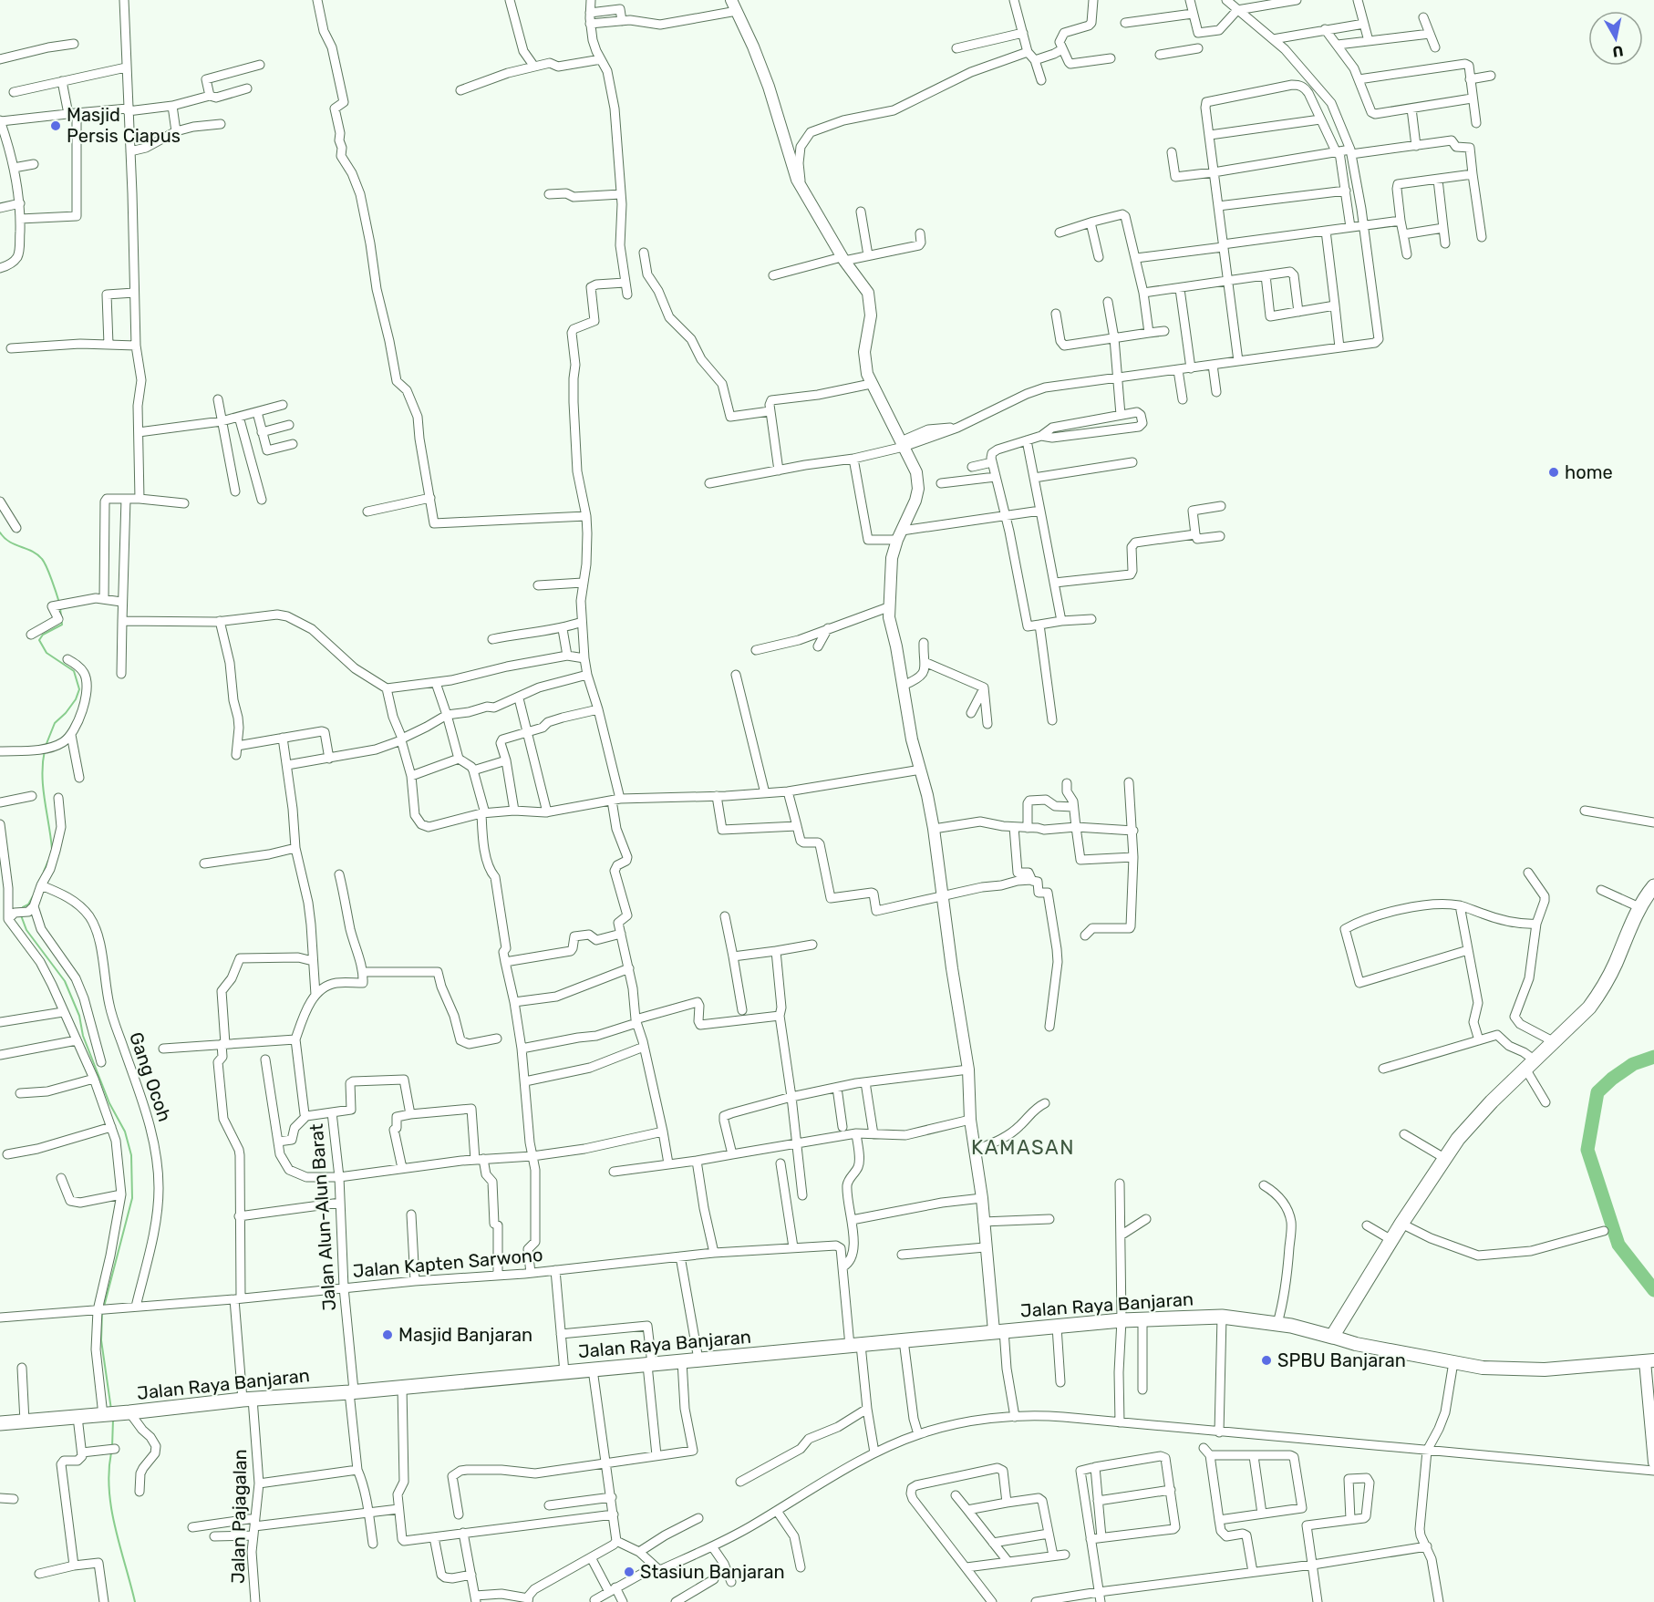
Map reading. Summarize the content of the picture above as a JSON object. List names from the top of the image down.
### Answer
{
  "streets": {
    "main road": ["Jalan Raya Banjaran"],
    "street": [
      "Gang Ocoh",
      "Jalan Alun-Alun Barat",
      "Jalan Kapten Sarwono",
      "Jalan Pajagalan"
    ]
  },
  "crossings": [
    ["Gang Ocoh", "Jalan Kapten Sarwono"],
    ["Jalan Alun-Alun Barat", "Jalan Kapten Sarwono"],
    ["Jalan Alun-Alun Barat", "Jalan Raya Banjaran"],
    ["Jalan Kapten Sarwono", "Jalan Pajagalan"],
    ["Jalan Raya Banjaran", "Jalan Pajagalan"]
  ],
  "districts": ["KAMASAN"],
  "places": [
    "Masjid Persis Ciapus",
    "home",
    "Masjid Banjaran",
    "SPBU Banjaran",
    "Stasiun Banjaran"
  ],
  "north": "bottom"
}
